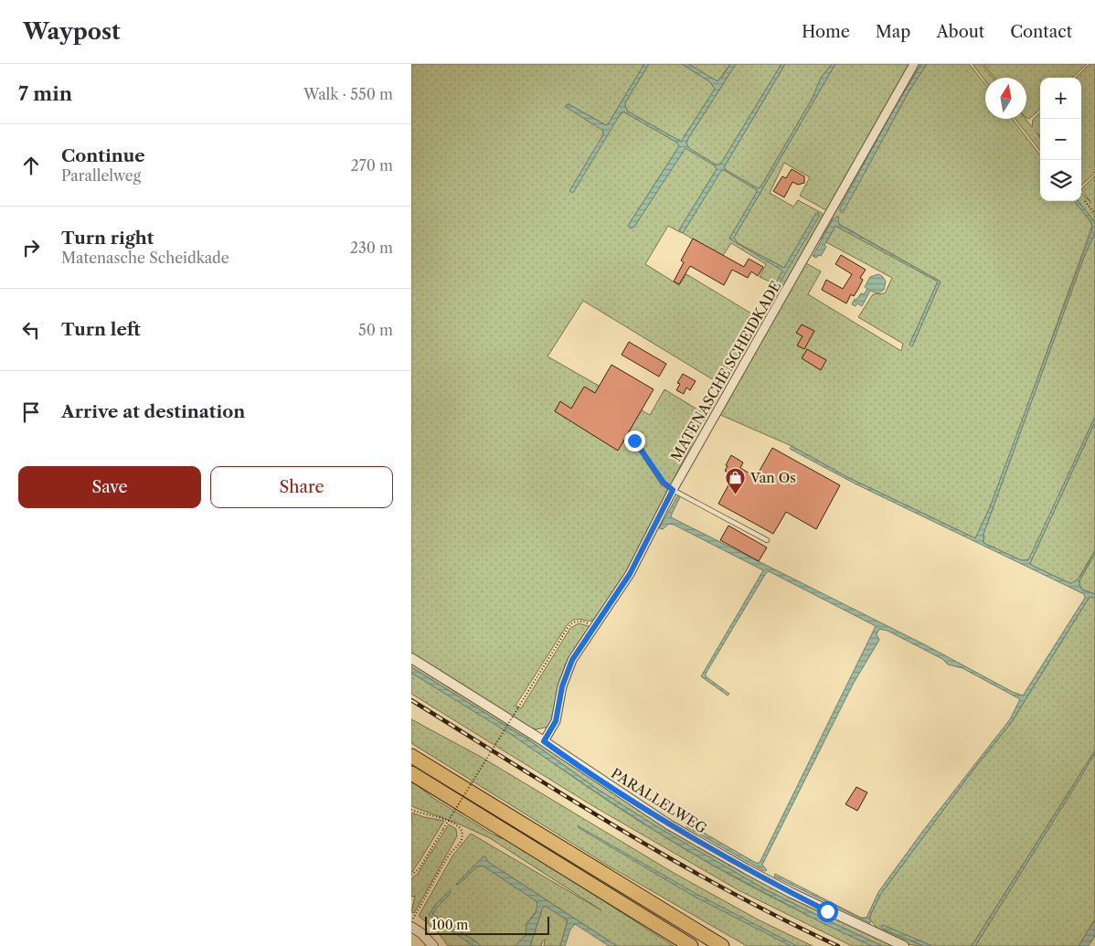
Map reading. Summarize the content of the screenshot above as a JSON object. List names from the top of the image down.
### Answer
{
  "streets": {
    "street": ["MATENASCHE SCHEIDKADE", "PARALLELWEG"]
  },
  "crossings": [
    ["MATENASCHE SCHEIDKADE", "PARALLELWEG"]
  ],
  "places": {
    "shop": ["Van Os"]
  },
  "scale_bar": "100 m",
  "north": "top",
  "page": {
    "header": "Waypost",
    "nav": [
      "Home",
      "Map",
      "About",
      "Contact"
    ],
    "heading": ["7 min", "Walk · 550 m"],
    "map_buttons": ["+", "−"],
    "list": [
      ["Continue", "Parallelweg", "270 m"],
      ["Turn right", "Matenasche Scheidkade", "230 m"],
      ["Turn left", "50 m"],
      "Arrive at destination"
    ],
    "buttons": ["Save", "Share"],
    "scale": "100 m"
  }
}
